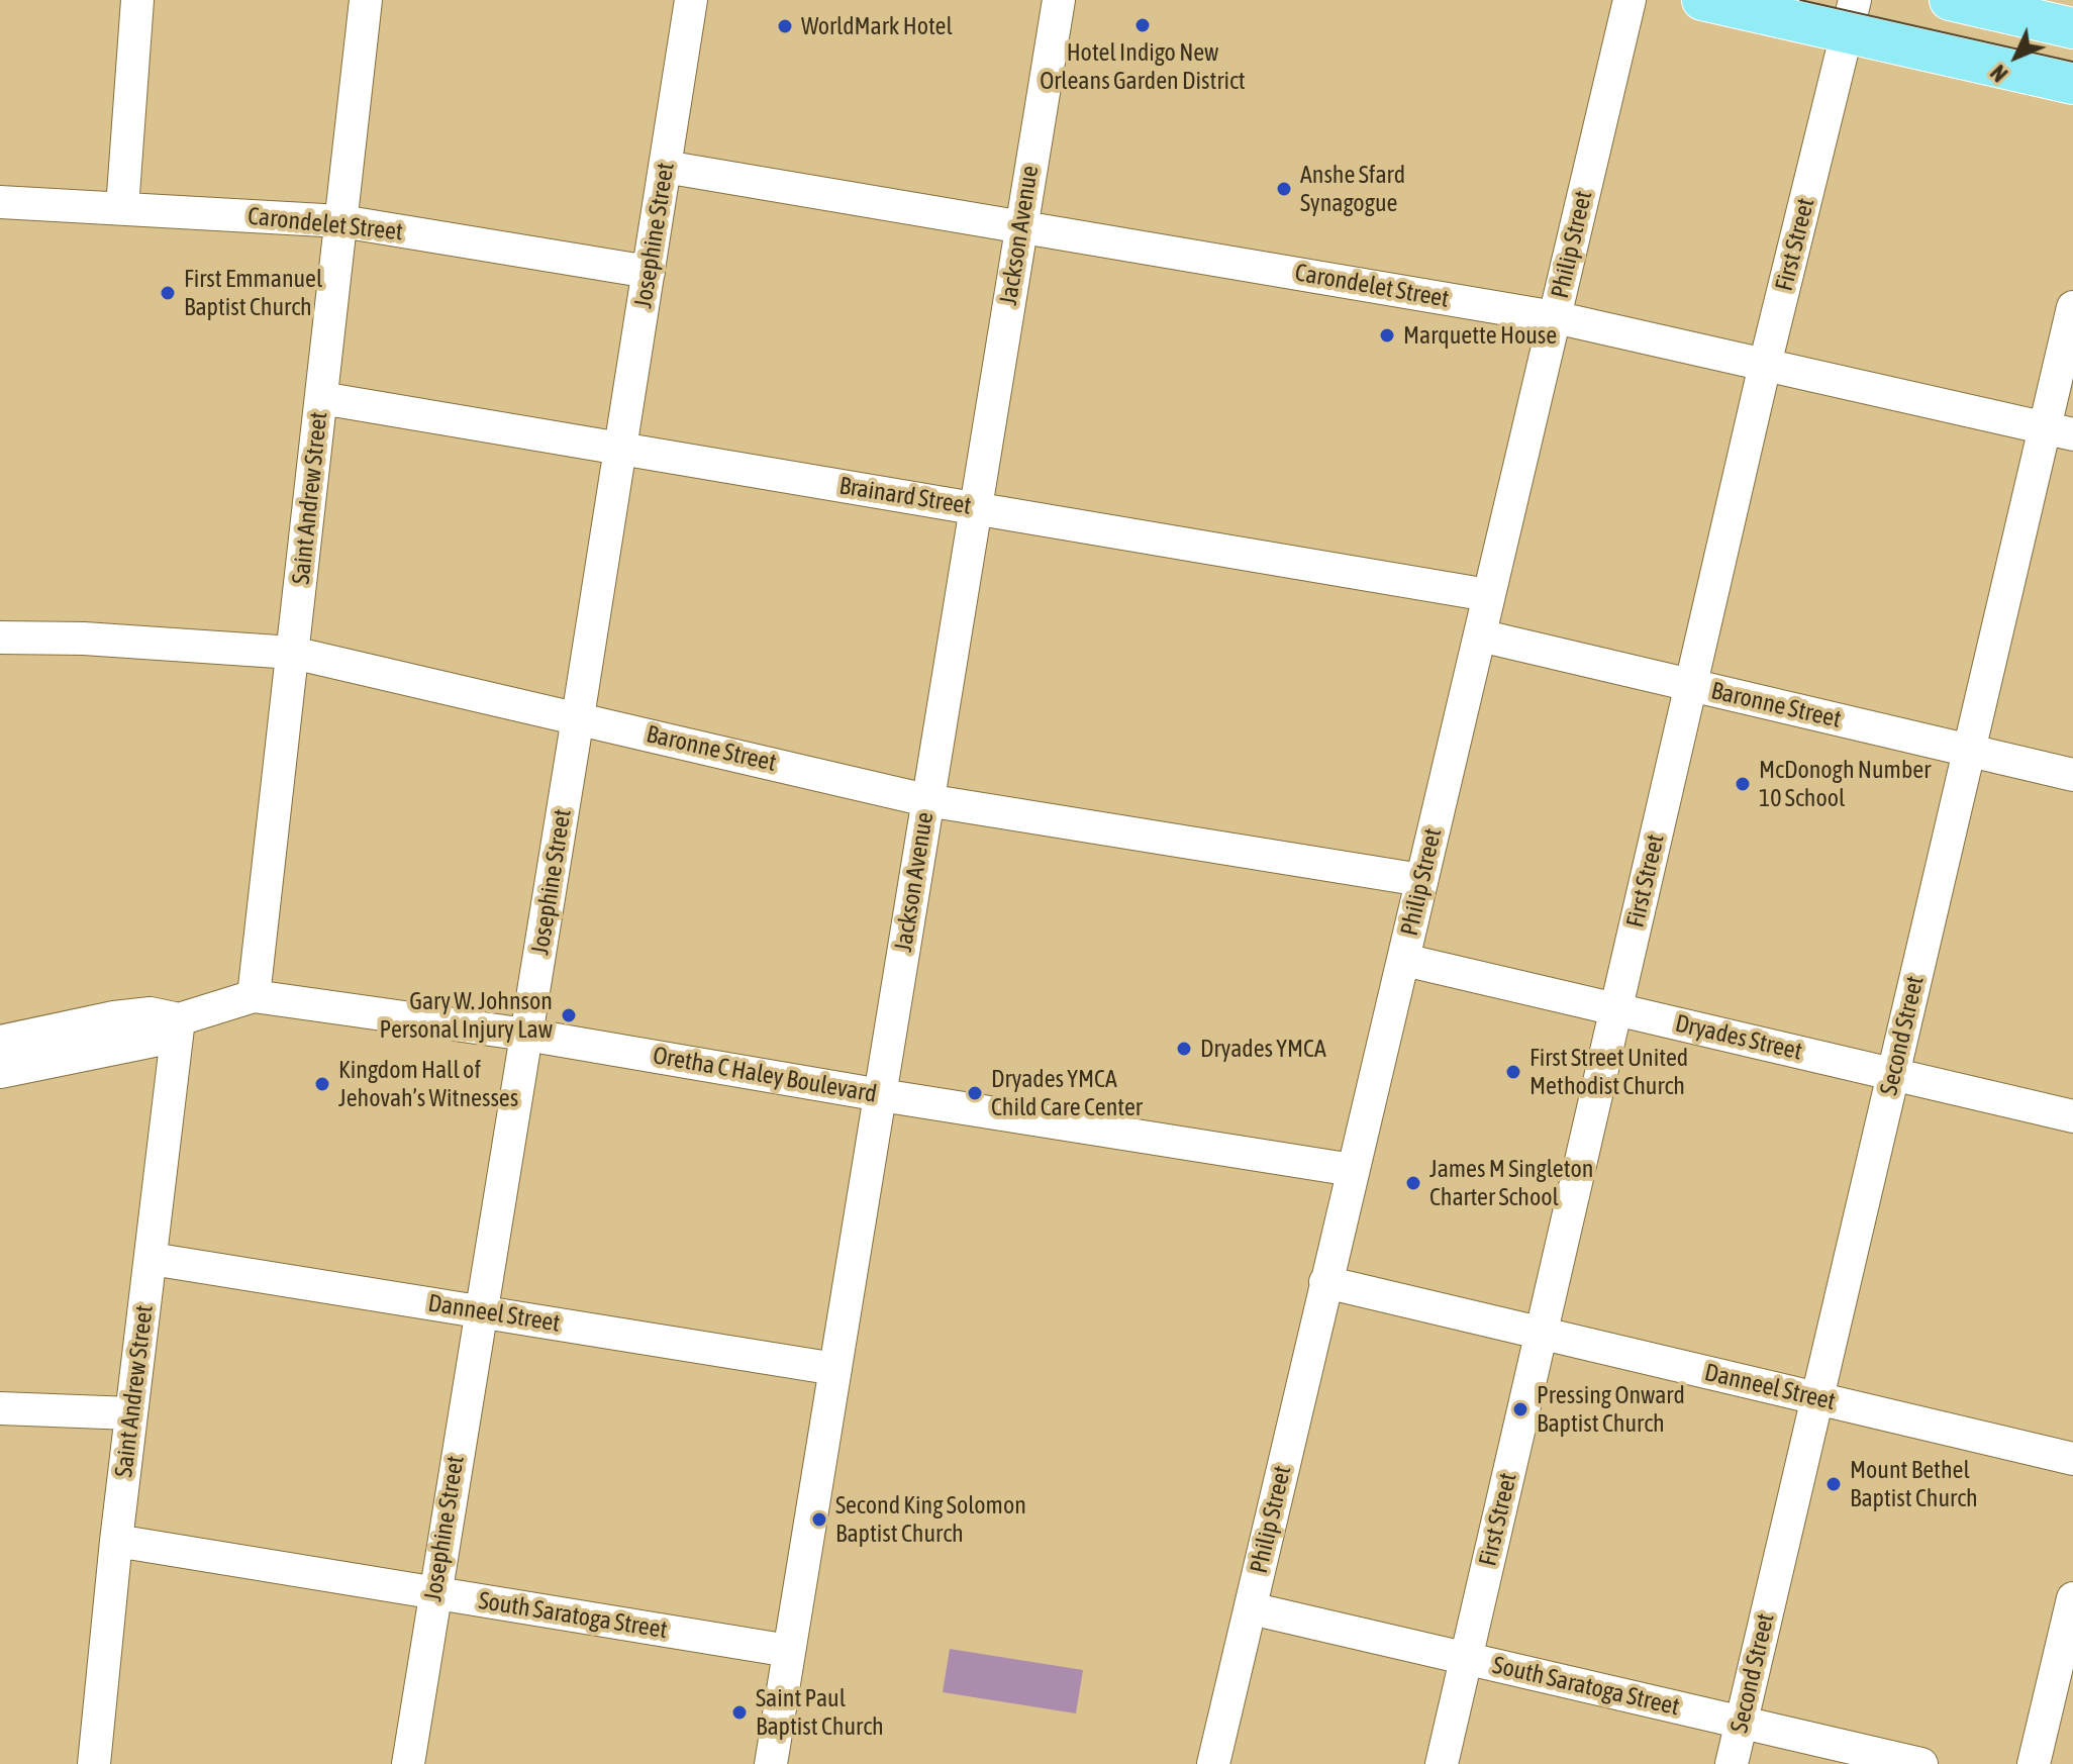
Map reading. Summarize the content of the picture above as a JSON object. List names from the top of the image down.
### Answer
{
  "streets": {
    "street": [
      "Carondelet Street",
      "Josephine Street",
      "Jackson Avenue",
      "Philip Street",
      "First Street",
      "Brainard Street",
      "Saint Andrew Street",
      "Baronne Street",
      "Second Street",
      "Dryades Street",
      "Oretha C Haley Boulevard",
      "Danneel Street",
      "South Saratoga Street"
    ]
  },
  "crossings": [
    ["Carondelet Street", "Josephine Street"],
    ["Carondelet Street", "Jackson Avenue"],
    ["Carondelet Street", "Philip Street"],
    ["Carondelet Street", "First Street"],
    ["Carondelet Street", "Saint Andrew Street"],
    ["Carondelet Street", "Second Street"],
    ["Josephine Street", "Brainard Street"],
    ["Josephine Street", "Baronne Street"],
    ["Josephine Street", "Oretha C Haley Boulevard"],
    ["Josephine Street", "Danneel Street"],
    ["Josephine Street", "South Saratoga Street"],
    ["Jackson Avenue", "Brainard Street"],
    ["Jackson Avenue", "Baronne Street"],
    ["Jackson Avenue", "Oretha C Haley Boulevard"],
    ["Jackson Avenue", "Danneel Street"],
    ["Jackson Avenue", "South Saratoga Street"],
    ["Philip Street", "Brainard Street"],
    ["Philip Street", "Baronne Street"],
    ["Philip Street", "Dryades Street"],
    ["Philip Street", "Oretha C Haley Boulevard"],
    ["Philip Street", "Danneel Street"],
    ["Philip Street", "South Saratoga Street"],
    ["First Street", "Baronne Street"],
    ["First Street", "Dryades Street"],
    ["First Street", "Danneel Street"],
    ["First Street", "South Saratoga Street"],
    ["Brainard Street", "Saint Andrew Street"],
    ["Saint Andrew Street", "Baronne Street"],
    ["Saint Andrew Street", "Oretha C Haley Boulevard"],
    ["Saint Andrew Street", "Danneel Street"],
    ["Saint Andrew Street", "South Saratoga Street"],
    ["Baronne Street", "Second Street"],
    ["Second Street", "Dryades Street"],
    ["Second Street", "Danneel Street"],
    ["Second Street", "South Saratoga Street"]
  ],
  "places": [
    "Hotel Indigo New Orleans Garden District",
    "WorldMark Hotel",
    "Anshe Sfard Synagogue",
    "First Emmanuel Baptist Church",
    "Marquette House",
    "McDonogh Number 10 School",
    "Gary W. Johnson Personal Injury Law",
    "Dryades YMCA",
    "First Street United Methodist Church",
    "Kingdom Hall of Jehovah’s Witnesses",
    "Dryades YMCA Child Care Center",
    "James M Singleton Charter School",
    "Pressing Onward Baptist Church",
    "Mount Bethel Baptist Church",
    "Second King Solomon Baptist Church",
    "Saint Paul Baptist Church"
  ],
  "north": "bottom left"
}
